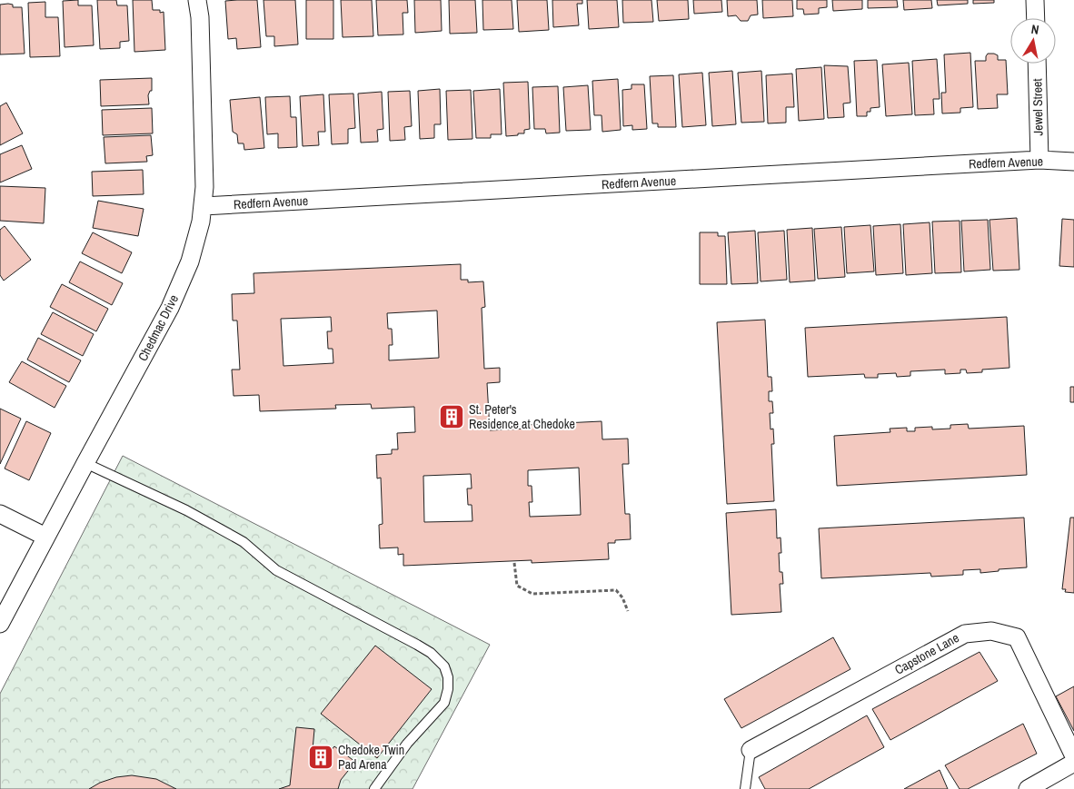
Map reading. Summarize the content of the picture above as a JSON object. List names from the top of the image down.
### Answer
{
  "streets": {
    "street": [
      "Jewel Street",
      "Redfern Avenue",
      "Chedmac Drive",
      "Capstone Lane"
    ]
  },
  "crossings": [
    ["Jewel Street", "Redfern Avenue"],
    ["Redfern Avenue", "Chedmac Drive"]
  ],
  "places": {
    "building": ["St. Peter's Residence at Chedoke", "Chedoke Twin Pad Arena"]
  },
  "north": "top"
}
